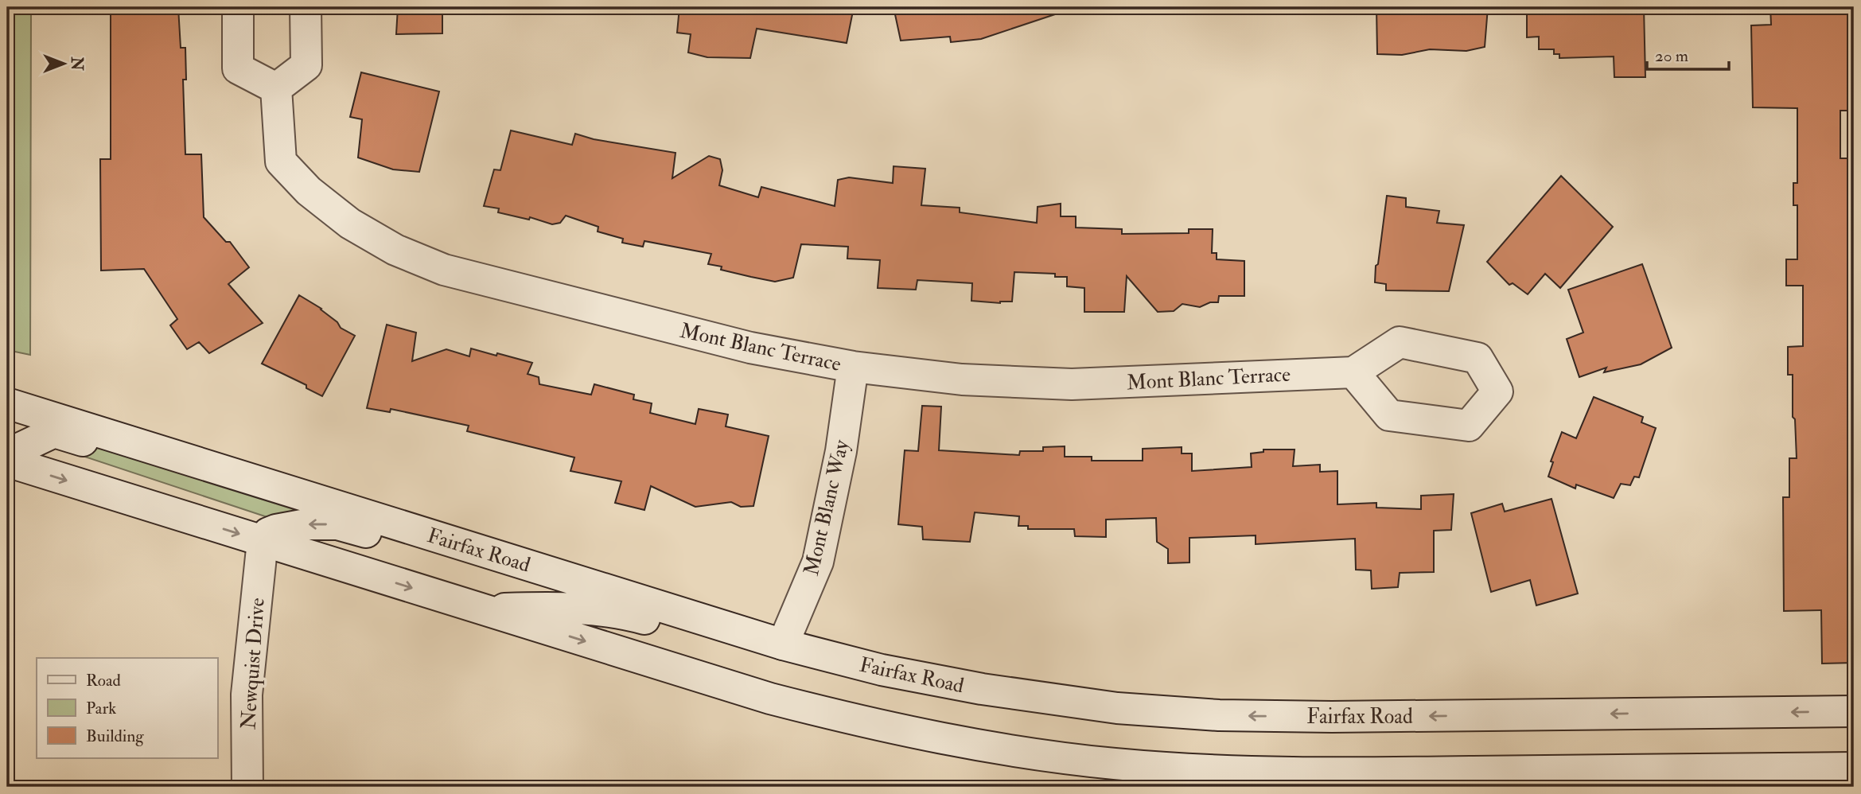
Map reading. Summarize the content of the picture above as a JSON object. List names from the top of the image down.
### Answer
{
  "streets": {
    "main road": [
      "Mont Blanc Terrace",
      "Mont Blanc Way",
      "Fairfax Road",
      "Newquist Drive"
    ]
  },
  "crossings": [
    ["Mont Blanc Terrace", "Mont Blanc Way"],
    ["Mont Blanc Way", "Fairfax Road"]
  ],
  "legend": ["Road", "Park", "Building"],
  "scale_bar": "20 m",
  "north": "right"
}
